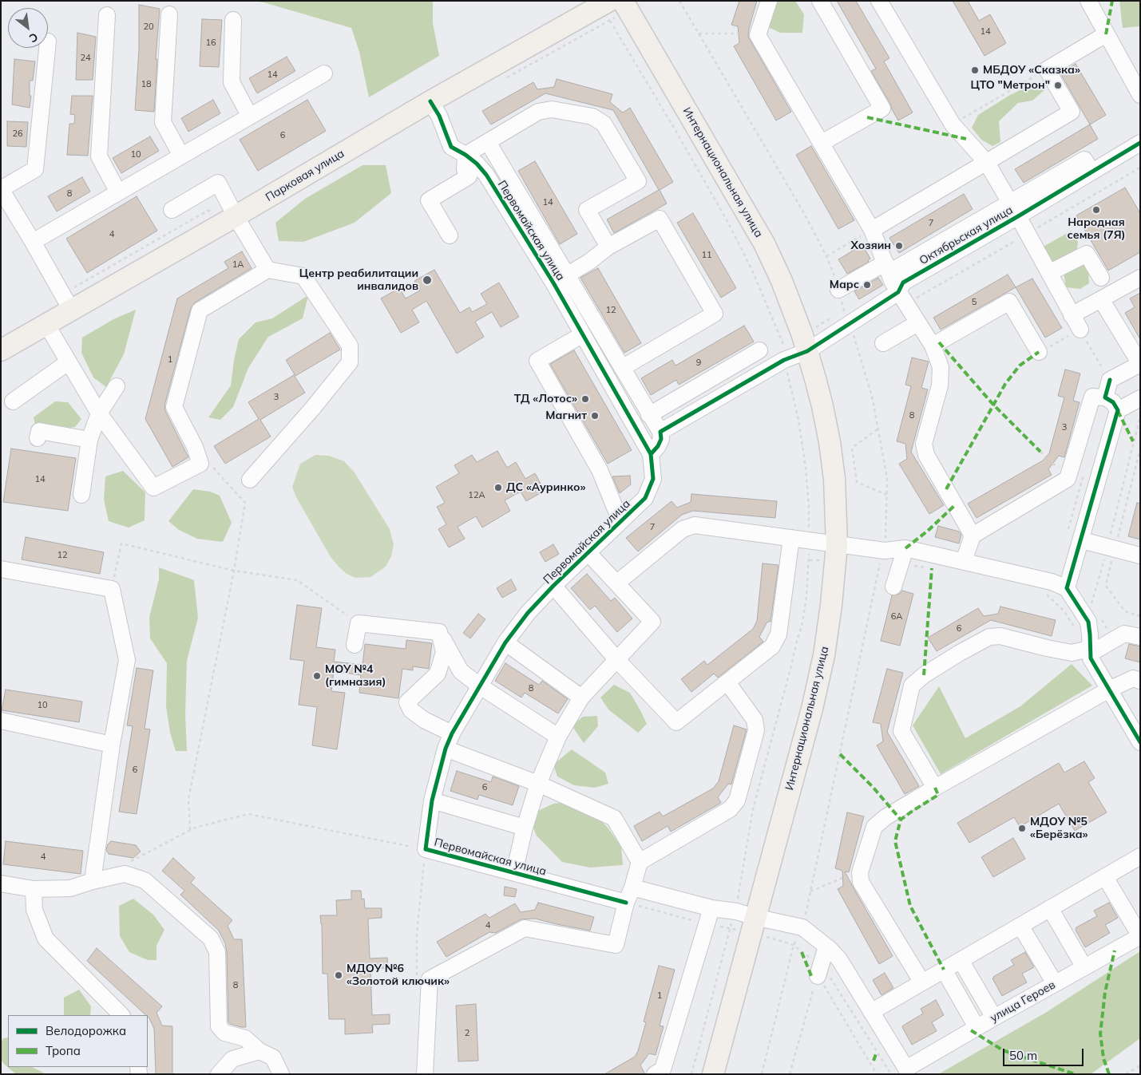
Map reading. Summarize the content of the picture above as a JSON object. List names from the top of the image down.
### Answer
{
  "streets": {
    "main road": ["Интернациональная улица", "Парковая улица"],
    "street": ["Первомайская улица", "Октябрьская улица", "улица Героев"]
  },
  "crossings": [
    ["Интернациональная улица", "Октябрьская улица"],
    ["Парковая улица", "Первомайская улица"]
  ],
  "places": [
    "МБДОУ «Сказка»",
    "ЦТО \"Метрон\"",
    "Народная семья (7Я)",
    "Хозяин",
    "Центр реабилитации инвалидов",
    "Марс",
    "ТД «Лотос»",
    "Магнит",
    "ДС «Ауринко»",
    "МОУ №4 (гимназия)",
    "МДОУ №5 «Берёзка»",
    "МДОУ №6 «Золотой ключик»"
  ],
  "house_numbers": [
    "20",
    "14",
    "16",
    "24",
    "14",
    "18",
    "26",
    "6",
    "10",
    "8",
    "14",
    "7",
    "4",
    "11",
    "1А",
    "5",
    "12",
    "1",
    "9",
    "3",
    "8",
    "3",
    "14",
    "12А",
    "7",
    "12",
    "6А",
    "6",
    "8",
    "10",
    "6",
    "6",
    "4",
    "4",
    "8",
    "1",
    "2"
  ],
  "legend": ["Велодорожка", "Тропа"],
  "scale_bar": "50 m",
  "north": "bottom right"
}
